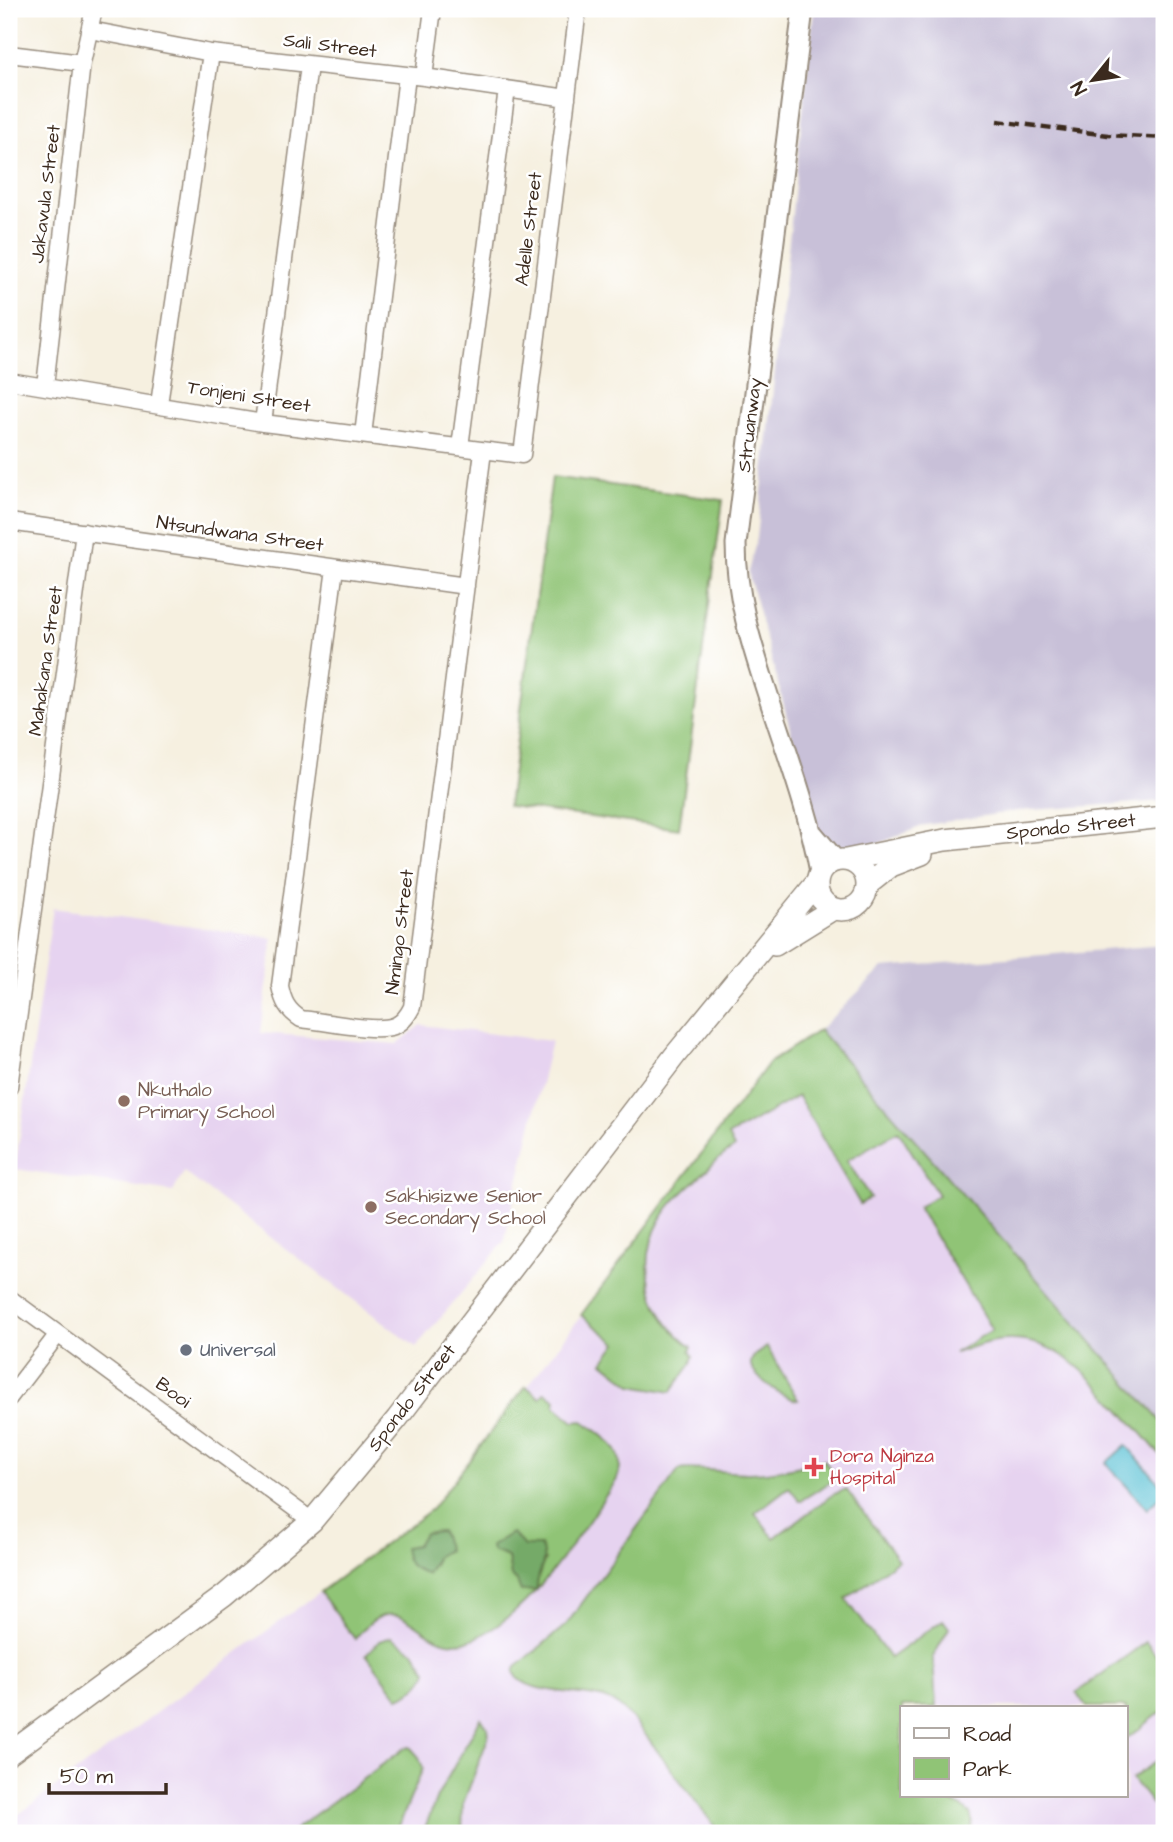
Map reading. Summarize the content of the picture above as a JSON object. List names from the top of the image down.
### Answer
{
  "streets": {
    "main road": ["Spondo Street"],
    "street": [
      "Sali Street",
      "Jakavula Street",
      "Adelle Street",
      "Tonjeni Street",
      "Struanway",
      "Ntsundwana Street",
      "Mahakana Street",
      "Nmingo Street",
      "Booi"
    ]
  },
  "crossings": [
    ["Sali Street", "Jakavula Street"],
    ["Sali Street", "Adelle Street"],
    ["Jakavula Street", "Tonjeni Street"],
    ["Adelle Street", "Tonjeni Street"],
    ["Tonjeni Street", "Nmingo Street"],
    ["Struanway", "Spondo Street"],
    ["Ntsundwana Street", "Mahakana Street"],
    ["Ntsundwana Street", "Nmingo Street"],
    ["Spondo Street", "Booi"]
  ],
  "places": {
    "other": ["Nkuthalo Primary School", "Sakhisizwe Senior Secondary School", "Universal"],
    "health": ["Dora Nginza Hospital"]
  },
  "legend": ["Road", "Park"],
  "scale_bar": "50 m",
  "north": "bottom left"
}
